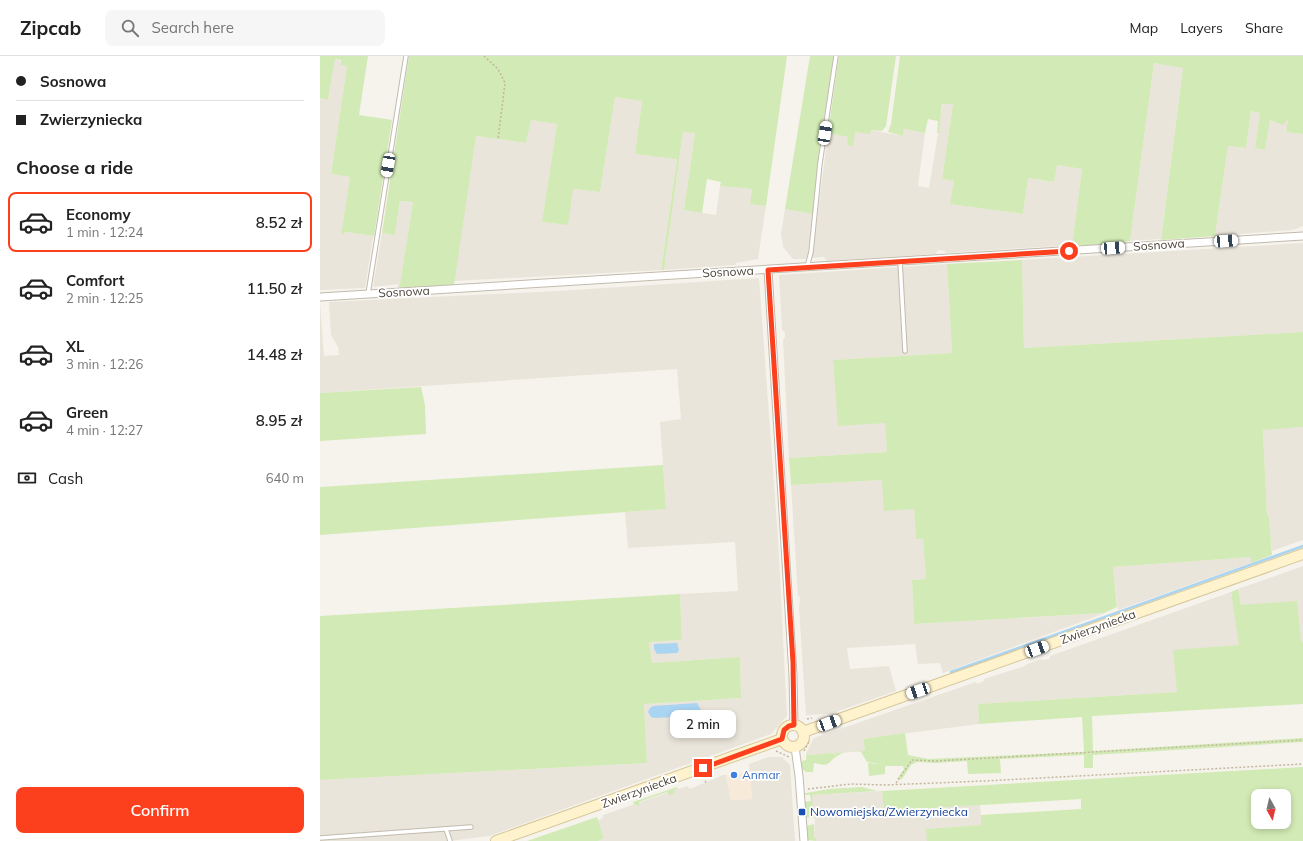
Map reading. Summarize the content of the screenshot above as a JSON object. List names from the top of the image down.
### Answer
{
  "streets": {
    "street": ["Sosnowa", "Zwierzyniecka"]
  },
  "places": {
    "other": ["Anmar"],
    "transit": ["Nowomiejska/Zwierzyniecka"]
  },
  "north": "bottom",
  "page": {
    "header": "Zipcab",
    "search": "Search here",
    "nav": ["Map", "Layers", "Share"],
    "banner": ["Sosnowa", "Zwierzyniecka"],
    "heading": "Choose a ride",
    "list": [
      {
        "name": "Economy",
        "note": "1 min · 12:24",
        "value": "8.52 zł"
      },
      {
        "name": "Comfort",
        "note": "2 min · 12:25",
        "value": "11.50 zł"
      },
      {
        "name": "XL",
        "note": "3 min · 12:26",
        "value": "14.48 zł"
      },
      {
        "name": "Green",
        "note": "4 min · 12:27",
        "value": "8.95 zł"
      }
    ],
    "pay": ["Cash", "640 m"],
    "bubble": "2 min",
    "buttons": "Confirm"
  }
}
